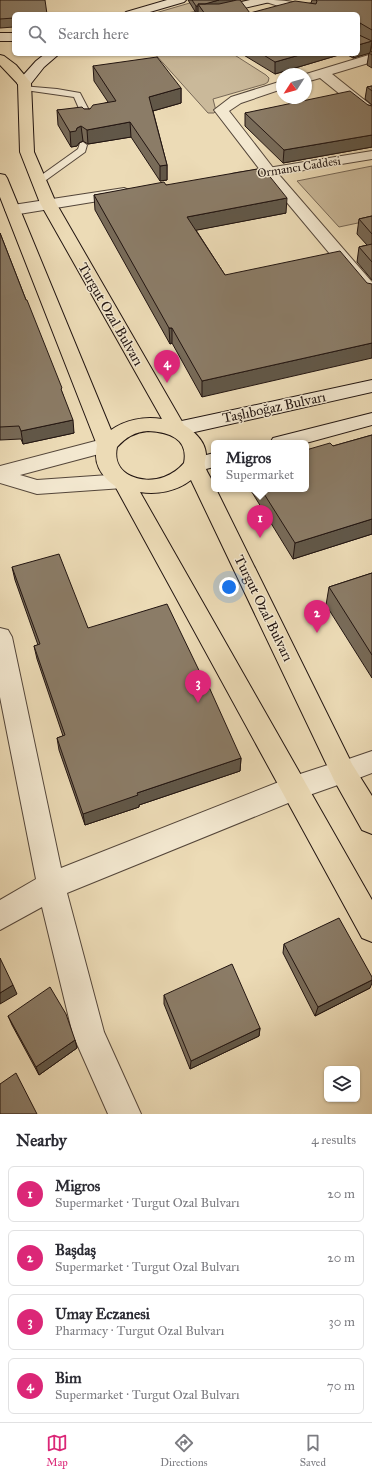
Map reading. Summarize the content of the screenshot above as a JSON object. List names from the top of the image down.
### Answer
{
  "streets": {
    "main road": ["Turgut Ozal Bulvarı"],
    "street": ["Ormancı Caddesi", "Taşlıboğaz Bulvarı"]
  },
  "crossings": [
    ["Turgut Ozal Bulvarı", "Taşlıboğaz Bulvarı"]
  ],
  "north": "bottom left",
  "page": {
    "search": "Search here",
    "pins": [
      "4",
      "1",
      "2",
      "3"
    ],
    "popup": ["Migros", "Supermarket"],
    "heading": ["Nearby", "4 results"],
    "list": [
      {
        "mark": "1",
        "name": "Migros",
        "note": "Supermarket · Turgut Ozal Bulvarı",
        "value": "20 m"
      },
      {
        "mark": "2",
        "name": "Başdaş",
        "note": "Supermarket · Turgut Ozal Bulvarı",
        "value": "20 m"
      },
      {
        "mark": "3",
        "name": "Umay Eczanesi",
        "note": "Pharmacy · Turgut Ozal Bulvarı",
        "value": "30 m"
      },
      {
        "mark": "4",
        "name": "Bim",
        "note": "Supermarket · Turgut Ozal Bulvarı",
        "value": "70 m"
      }
    ],
    "nav": ["Map", "Directions", "Saved"]
  }
}
